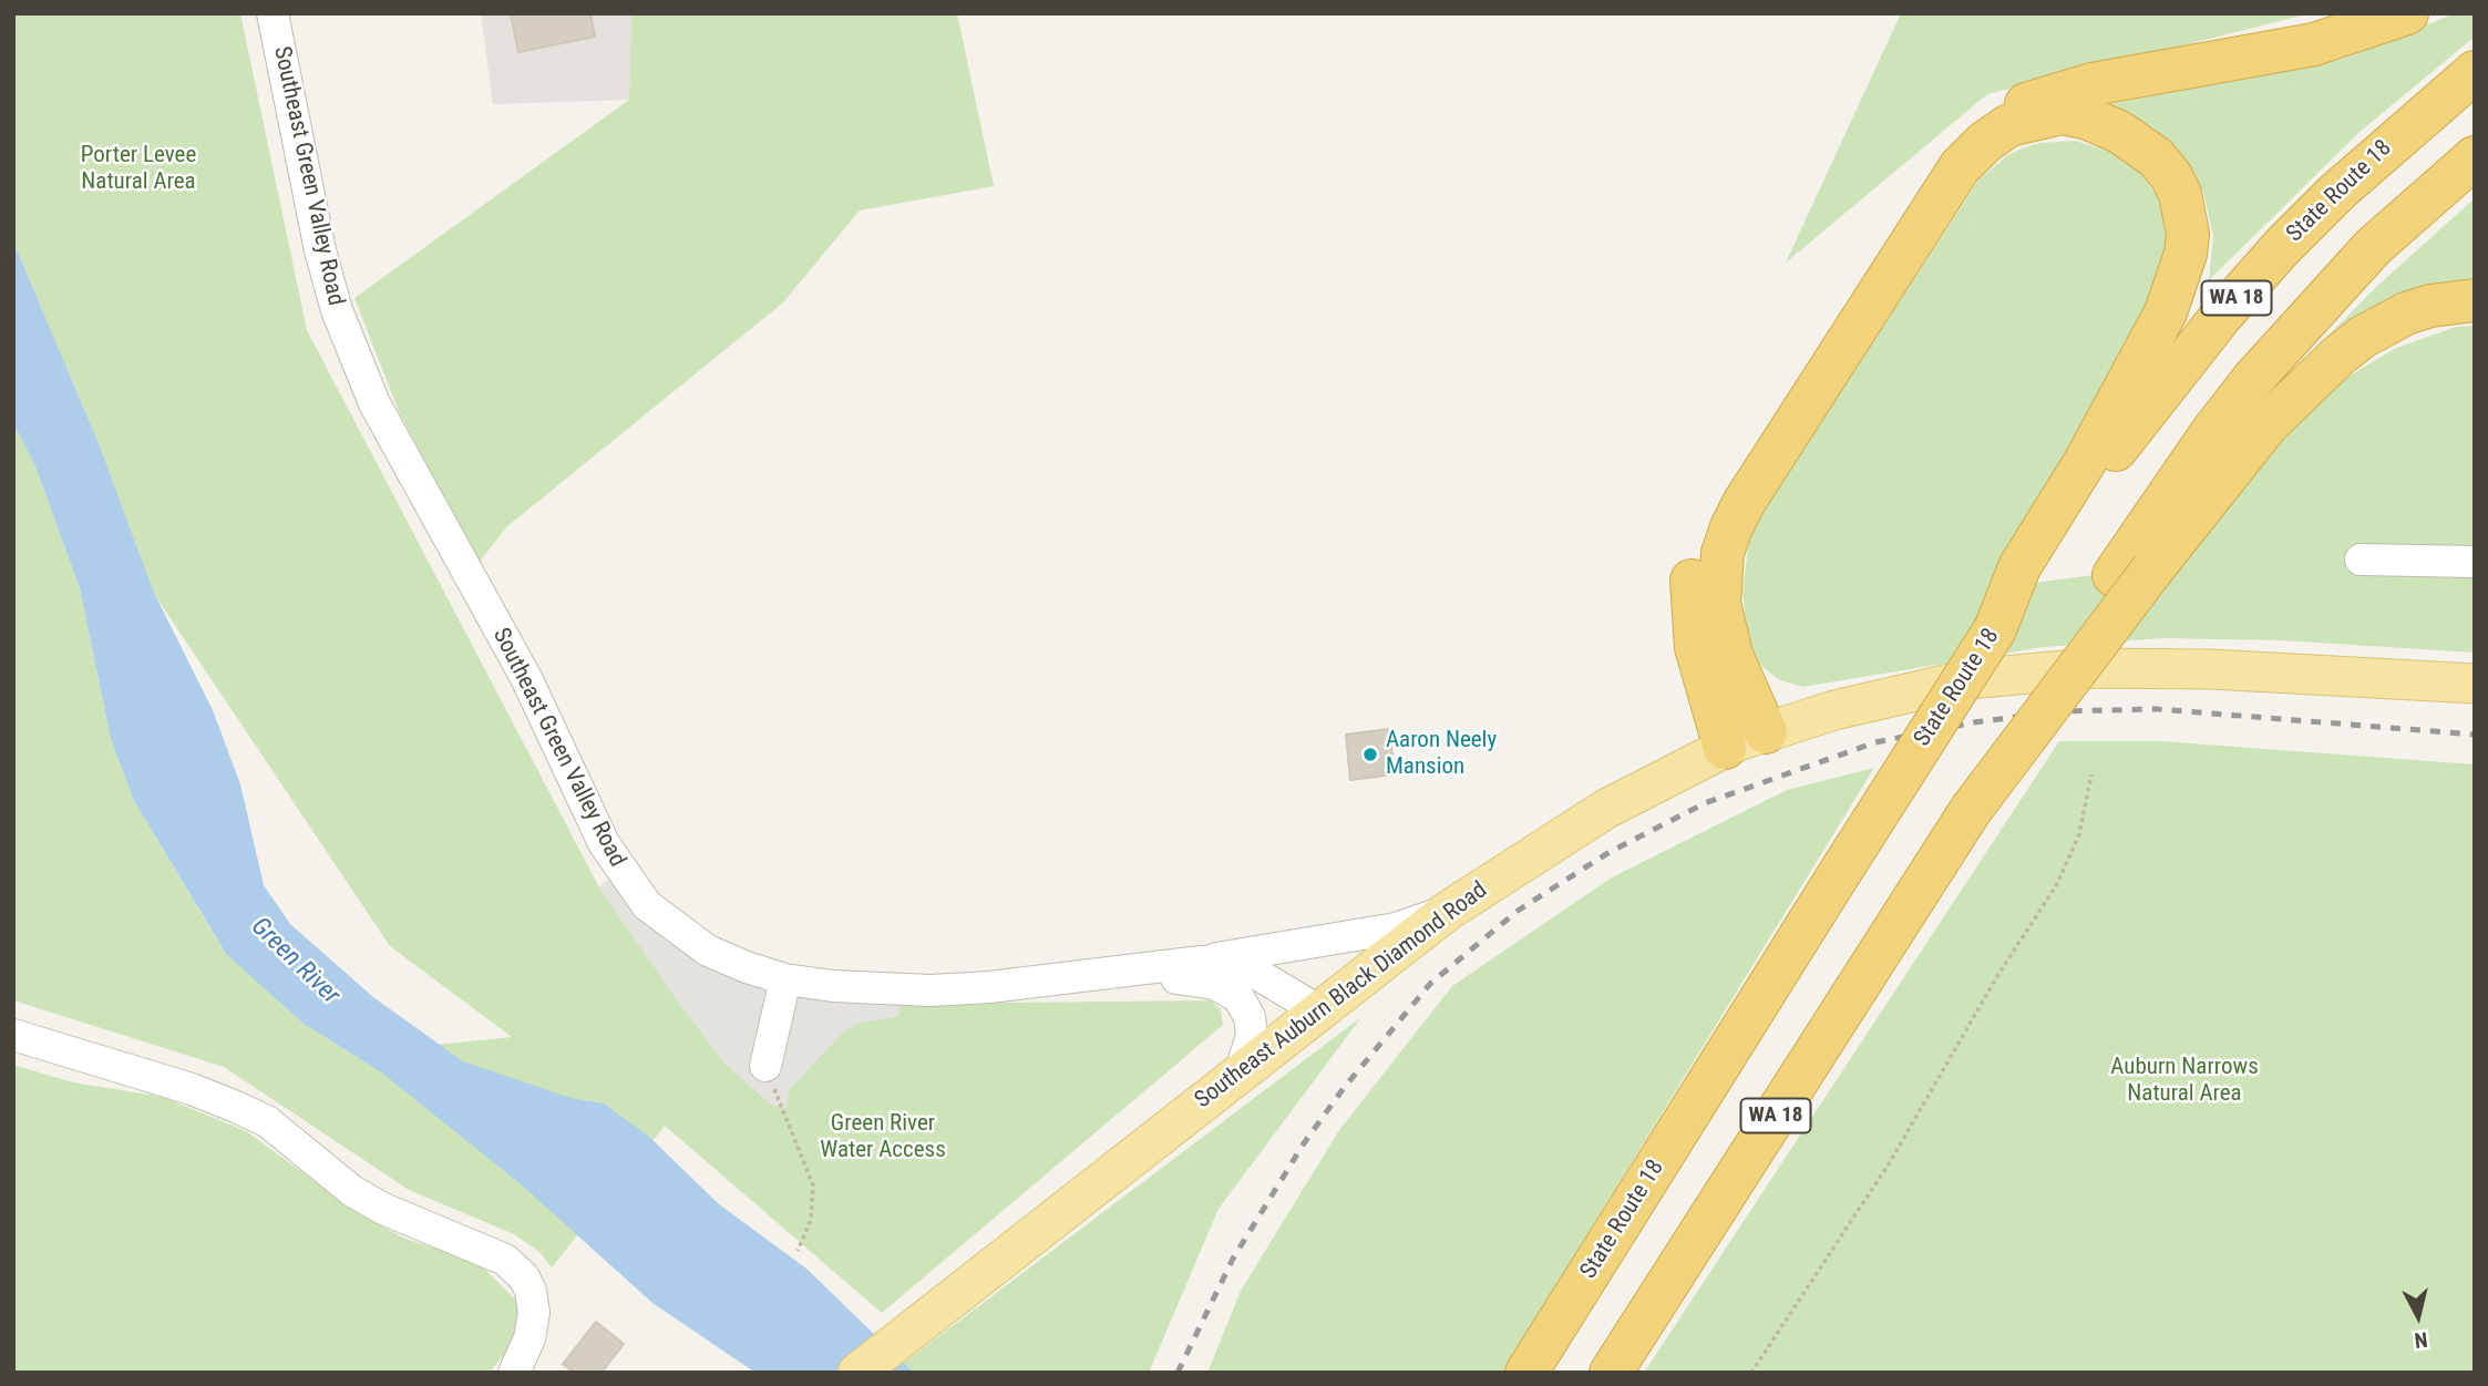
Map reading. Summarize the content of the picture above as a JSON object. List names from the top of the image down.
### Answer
{
  "streets": {
    "highway": ["State Route 18", "WA 18"],
    "main road": ["Southeast Auburn Black Diamond Road"],
    "street": ["Southeast Green Valley Road"]
  },
  "crossings": [
    ["Southeast Green Valley Road", "Southeast Auburn Black Diamond Road"]
  ],
  "water": ["Green River"],
  "parks": ["Porter Levee Natural Area", "Auburn Narrows Natural Area", "Green River Water Access"],
  "places": ["Aaron Neely Mansion"],
  "north": "bottom"
}
